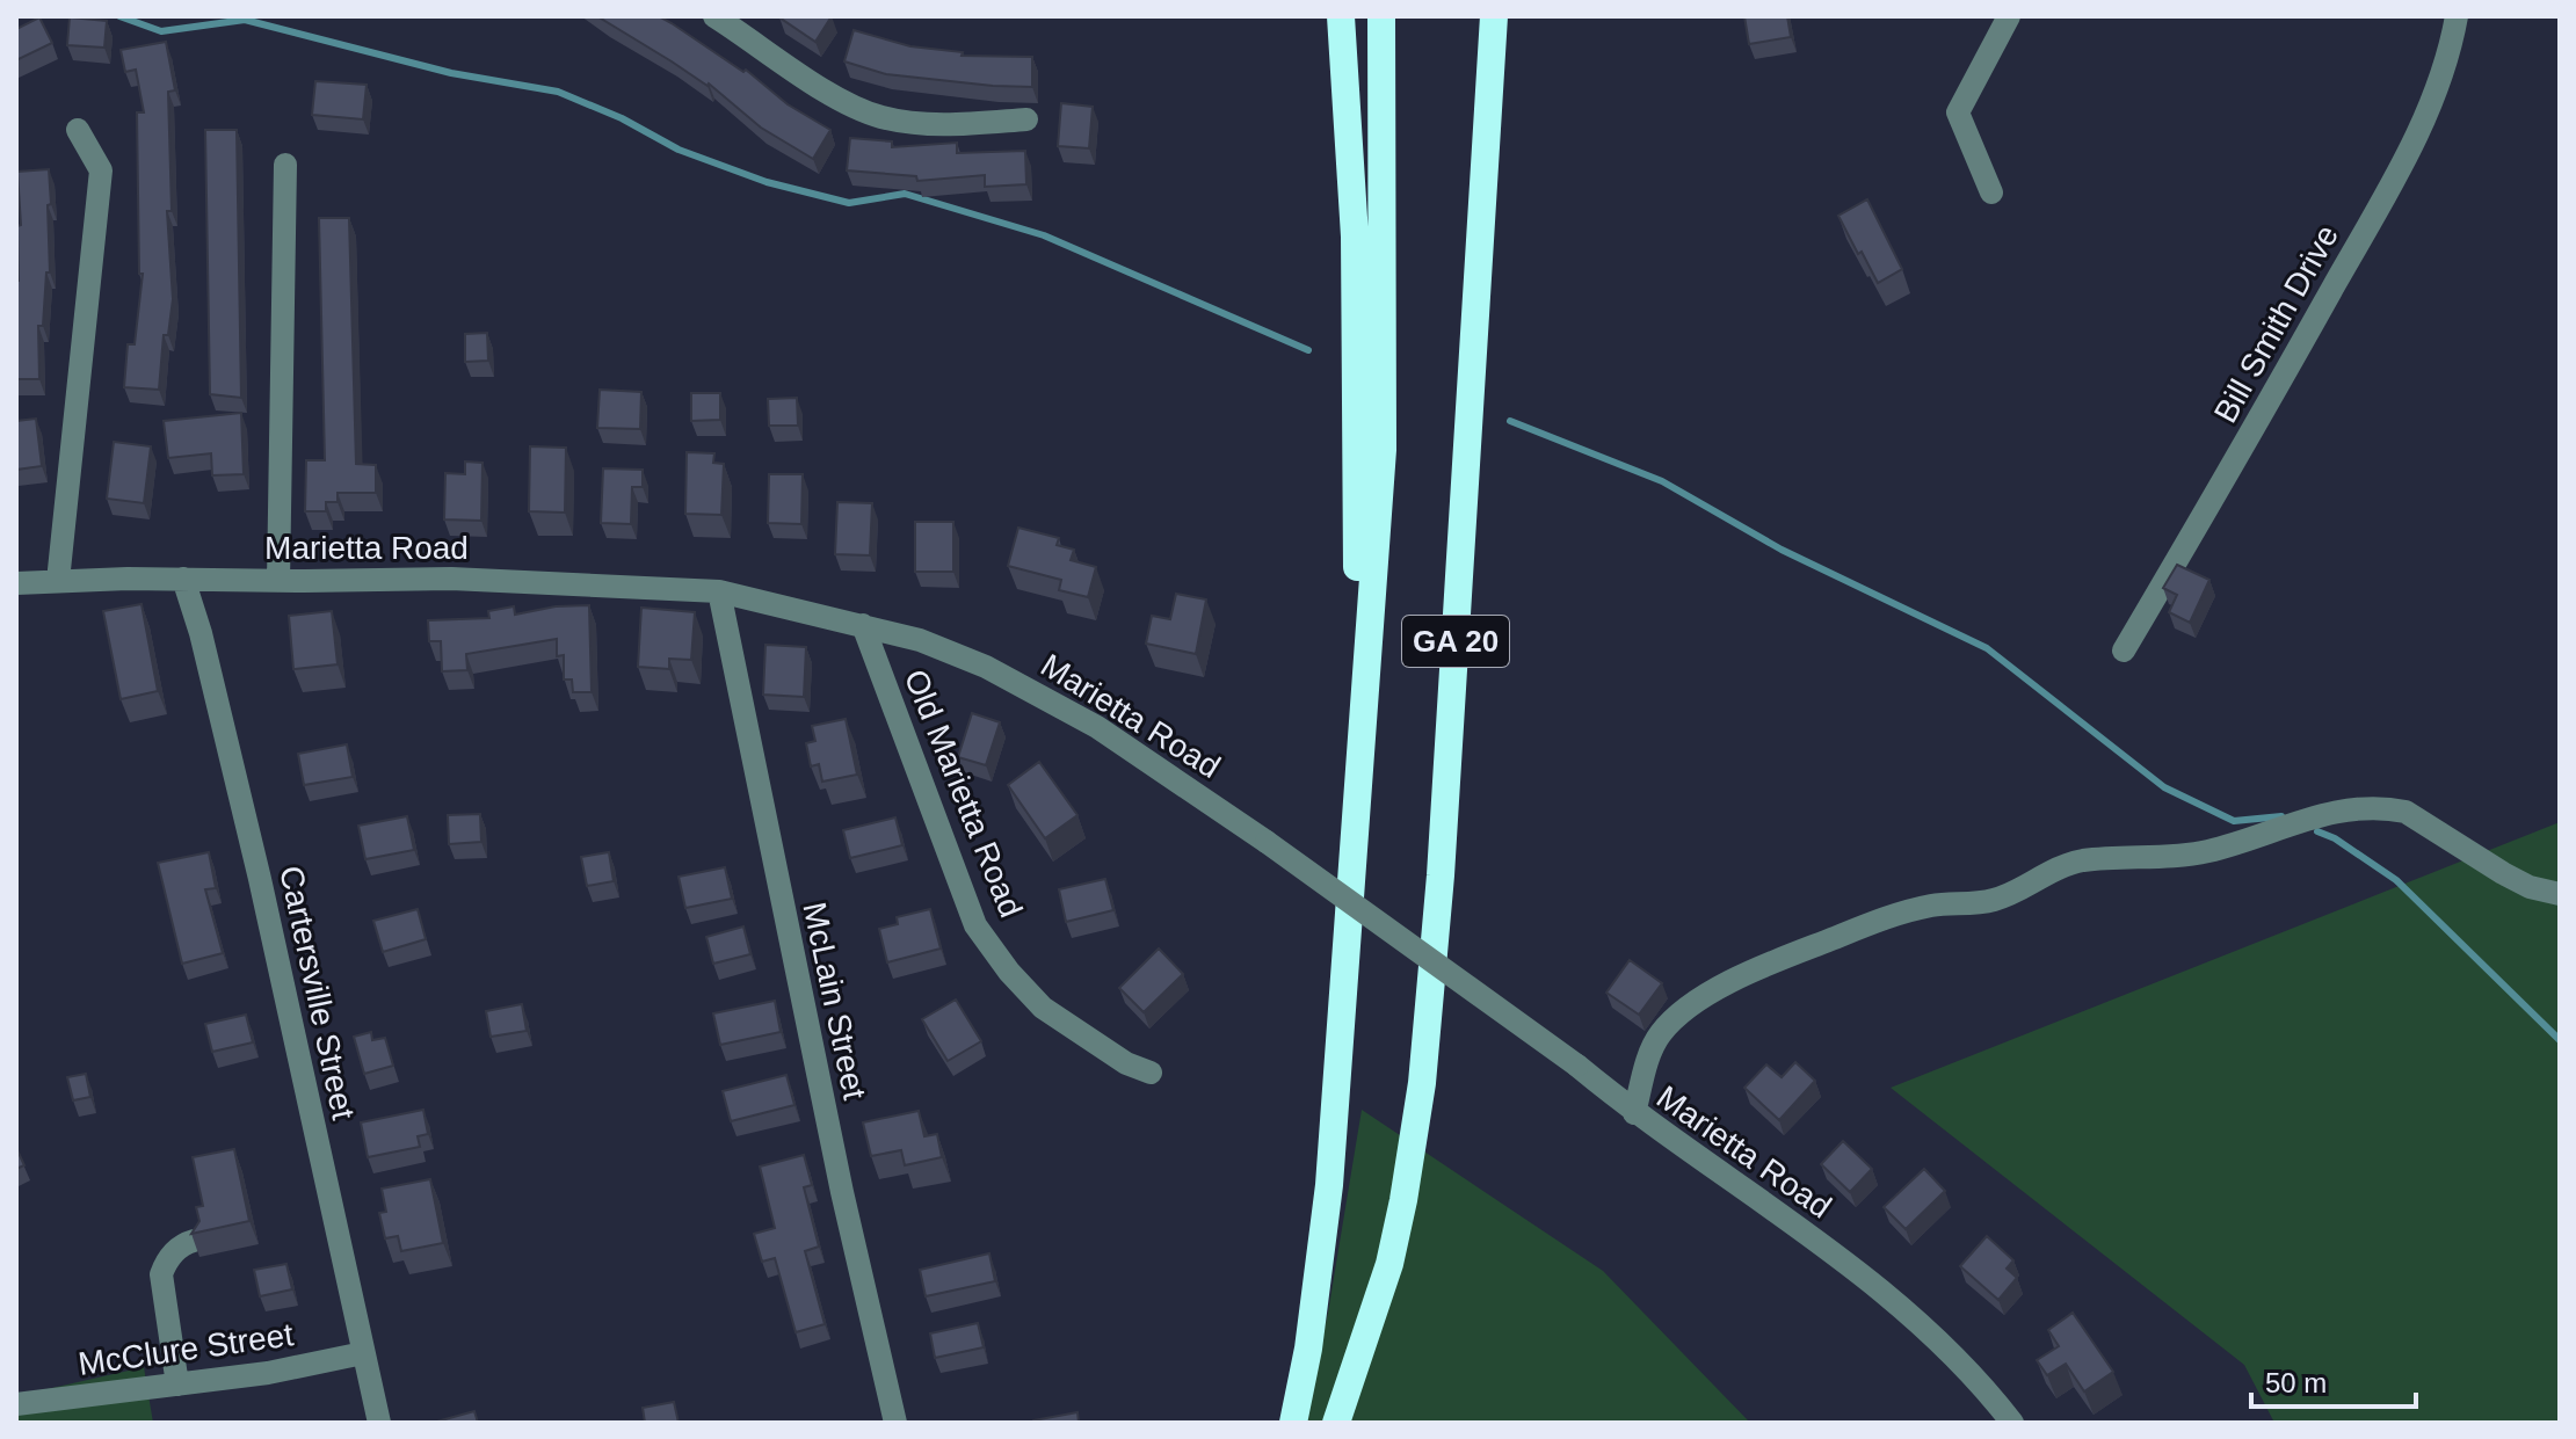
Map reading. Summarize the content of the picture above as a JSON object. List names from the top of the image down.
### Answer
{
  "streets": {
    "highway": ["GA 20"],
    "street": [
      "Bill Smith Drive",
      "Marietta Road",
      "Old Marietta Road",
      "Cartersville Street",
      "McLain Street",
      "McClure Street"
    ]
  },
  "crossings": [
    ["Marietta Road", "Old Marietta Road"],
    ["Marietta Road", "Cartersville Street"],
    ["Marietta Road", "McLain Street"],
    ["Cartersville Street", "McClure Street"]
  ],
  "scale_bar": "50 m"
}
